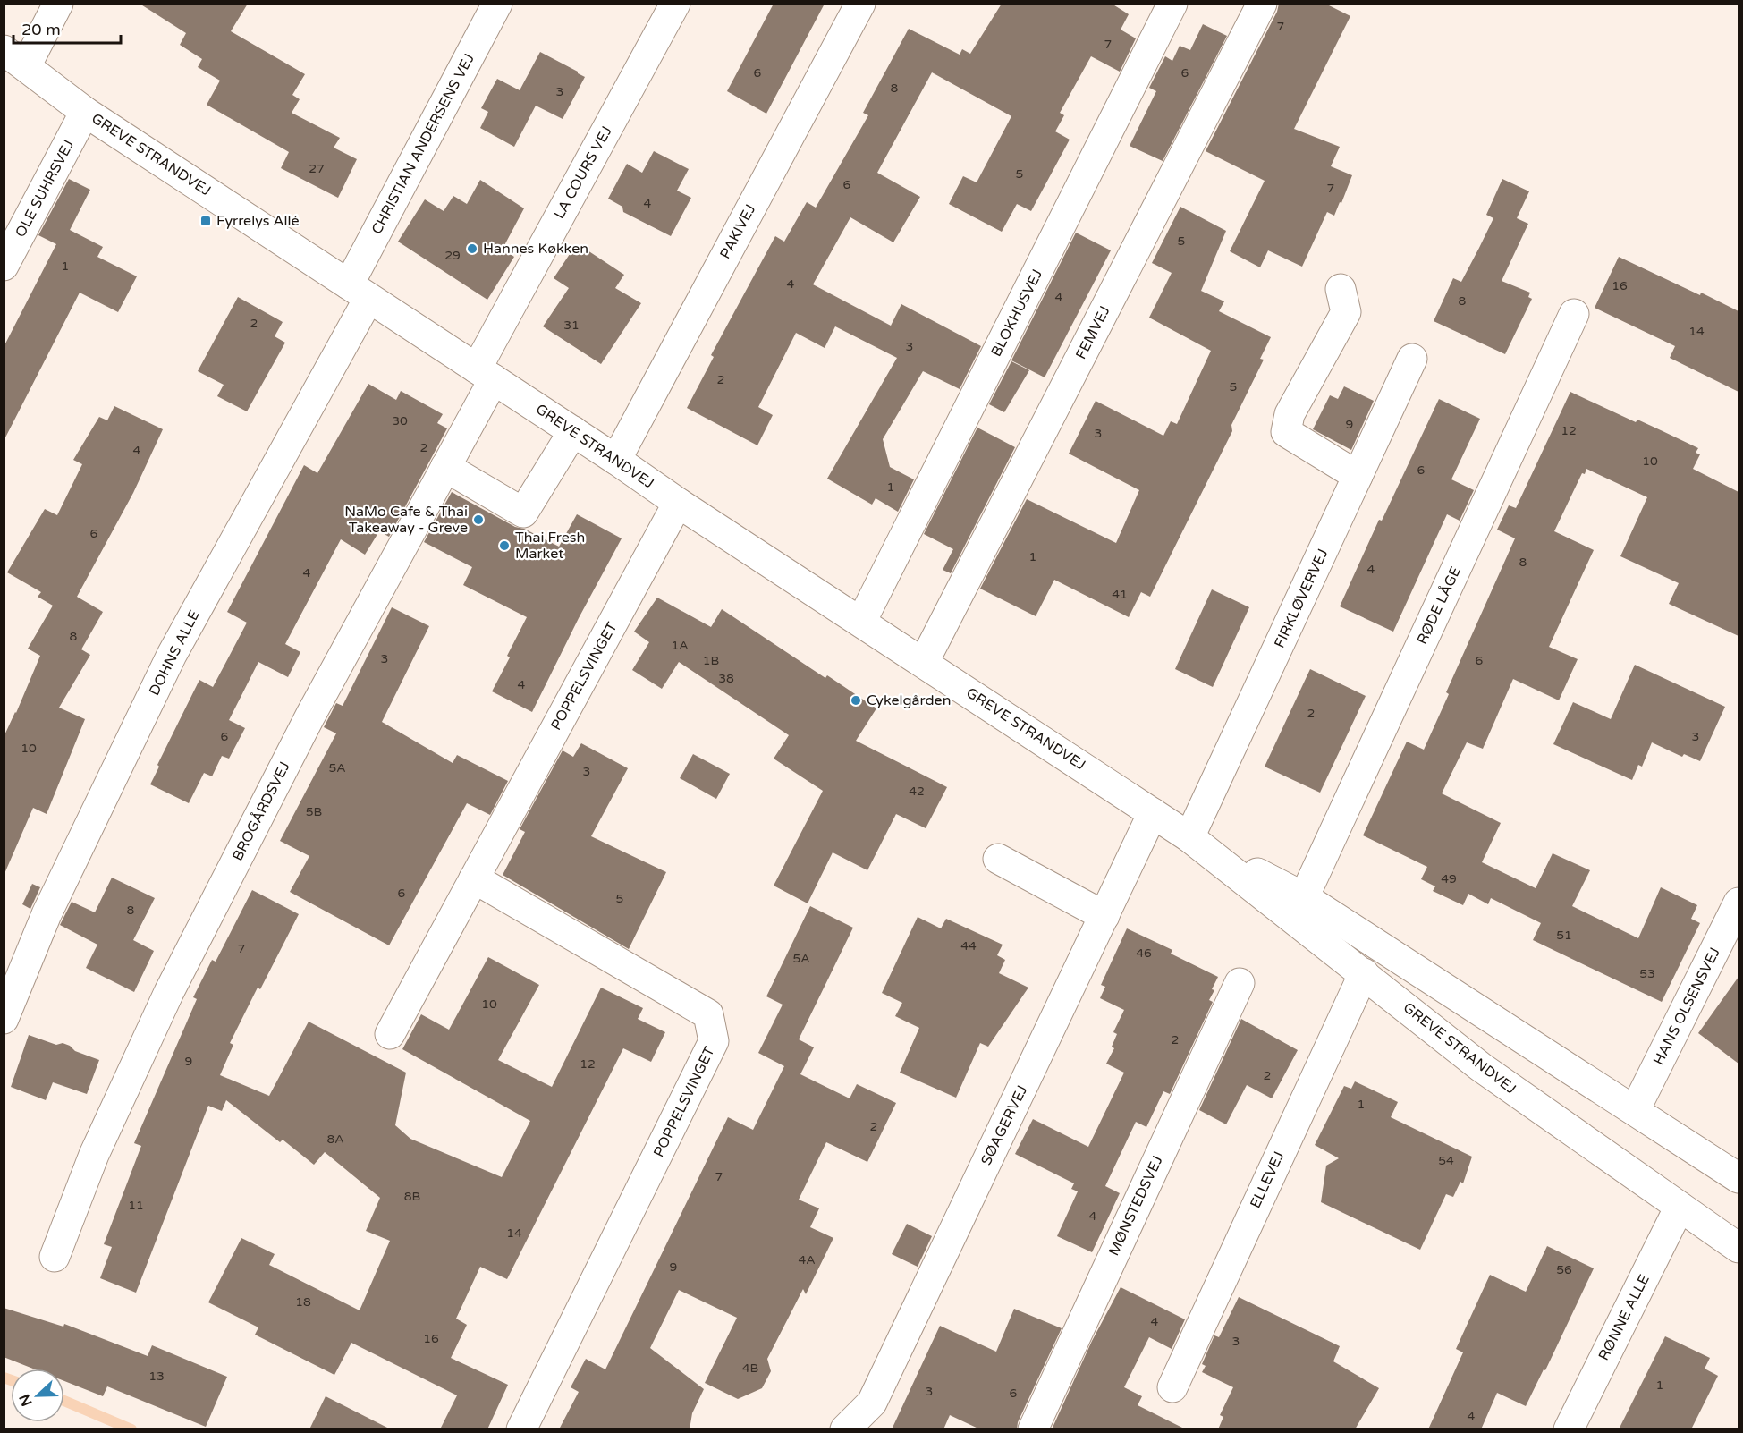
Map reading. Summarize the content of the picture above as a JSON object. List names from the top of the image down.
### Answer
{
  "streets": {
    "street": [
      "CHRISTIAN ANDERSENS VEJ",
      "GREVE STRANDVEJ",
      "LA COURS VEJ",
      "OLE SUHRSVEJ",
      "PAKIVEJ",
      "BLOKHUSVEJ",
      "FEMVEJ",
      "FIRKLØVERVEJ",
      "RØDE LÅGE",
      "DOHNS ALLE",
      "POPPELSVINGET",
      "BROGÅRDSVEJ",
      "HANS OLSENSVEJ",
      "SØAGERVEJ",
      "ELLEVEJ",
      "MØNSTEDSVEJ",
      "RØNNE ALLE"
    ]
  },
  "crossings": [
    ["CHRISTIAN ANDERSENS VEJ", "GREVE STRANDVEJ"],
    ["CHRISTIAN ANDERSENS VEJ", "DOHNS ALLE"],
    ["GREVE STRANDVEJ", "LA COURS VEJ"],
    ["GREVE STRANDVEJ", "OLE SUHRSVEJ"],
    ["GREVE STRANDVEJ", "PAKIVEJ"],
    ["GREVE STRANDVEJ", "BLOKHUSVEJ"],
    ["GREVE STRANDVEJ", "FEMVEJ"],
    ["GREVE STRANDVEJ", "FIRKLØVERVEJ"],
    ["GREVE STRANDVEJ", "RØDE LÅGE"],
    ["GREVE STRANDVEJ", "DOHNS ALLE"],
    ["GREVE STRANDVEJ", "POPPELSVINGET"],
    ["GREVE STRANDVEJ", "BROGÅRDSVEJ"],
    ["GREVE STRANDVEJ", "HANS OLSENSVEJ"],
    ["GREVE STRANDVEJ", "SØAGERVEJ"],
    ["GREVE STRANDVEJ", "ELLEVEJ"],
    ["GREVE STRANDVEJ", "RØNNE ALLE"],
    ["LA COURS VEJ", "BROGÅRDSVEJ"]
  ],
  "places": {
    "transit": ["Fyrrelys Allé"],
    "other": [
      "Hannes Køkken",
      "NaMo Cafe & Thai Takeaway - Greve",
      "Thai Fresh Market",
      "Cykelgården"
    ]
  },
  "house_numbers": [
    "7",
    "7",
    "6",
    "6",
    "8",
    "3",
    "27",
    "5",
    "6",
    "7",
    "4",
    "5",
    "29",
    "1",
    "4",
    "16",
    "4",
    "8",
    "2",
    "31",
    "14",
    "3",
    "2",
    "5",
    "30",
    "9",
    "12",
    "3",
    "2",
    "4",
    "10",
    "6",
    "1",
    "6",
    "1",
    "8",
    "4",
    "4",
    "41",
    "8",
    "1A",
    "3",
    "1B",
    "6",
    "38",
    "4",
    "2",
    "6",
    "3",
    "10",
    "5A",
    "3",
    "42",
    "5B",
    "49",
    "6",
    "5",
    "8",
    "51",
    "44",
    "7",
    "46",
    "5A",
    "53",
    "10",
    "2",
    "9",
    "12",
    "2",
    "1",
    "2",
    "8A",
    "54",
    "7",
    "8B",
    "11",
    "4",
    "14",
    "4A",
    "9",
    "56",
    "18",
    "4",
    "16",
    "3",
    "4B",
    "13",
    "1",
    "3",
    "6",
    "4"
  ],
  "scale_bar": "20 m",
  "north": "left"
}
